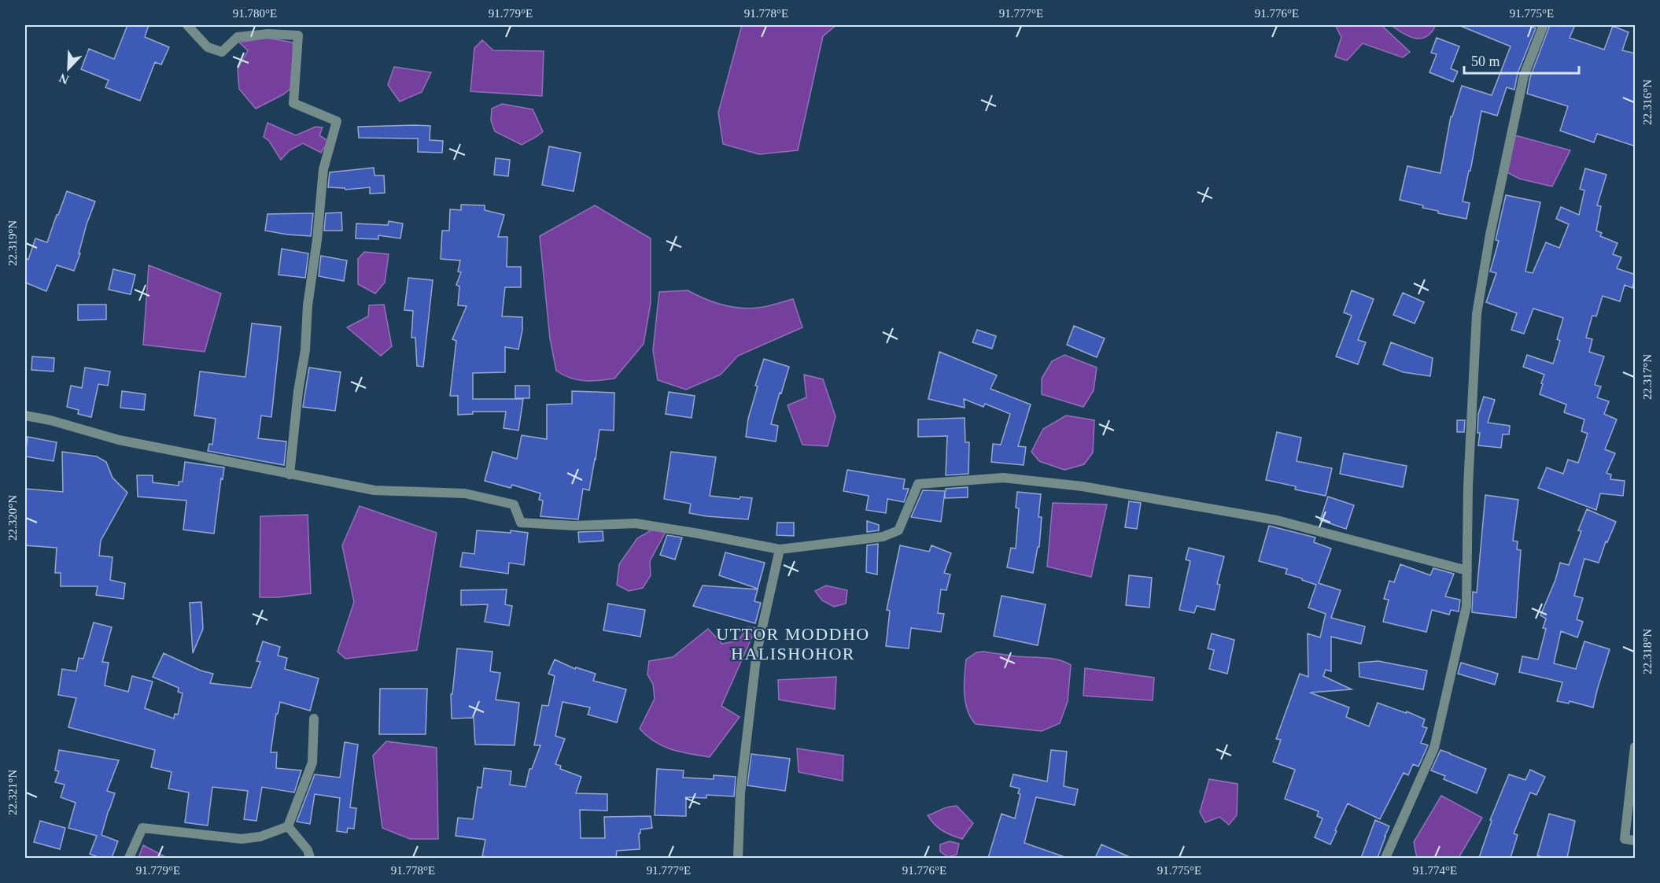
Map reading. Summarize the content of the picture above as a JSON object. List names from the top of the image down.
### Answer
{
  "districts": ["UTTOR MODDHO HALISHOHOR"],
  "scale_bar": "50 m",
  "north": "bottom left",
  "coordinates": [
    "91.780°E",
    "91.779°E",
    "91.778°E",
    "91.777°E",
    "91.776°E",
    "91.775°E",
    "22.316°N",
    "22.319°N",
    "22.317°N",
    "22.320°N",
    "22.318°N",
    "22.321°N",
    "91.774°E"
  ]
}
